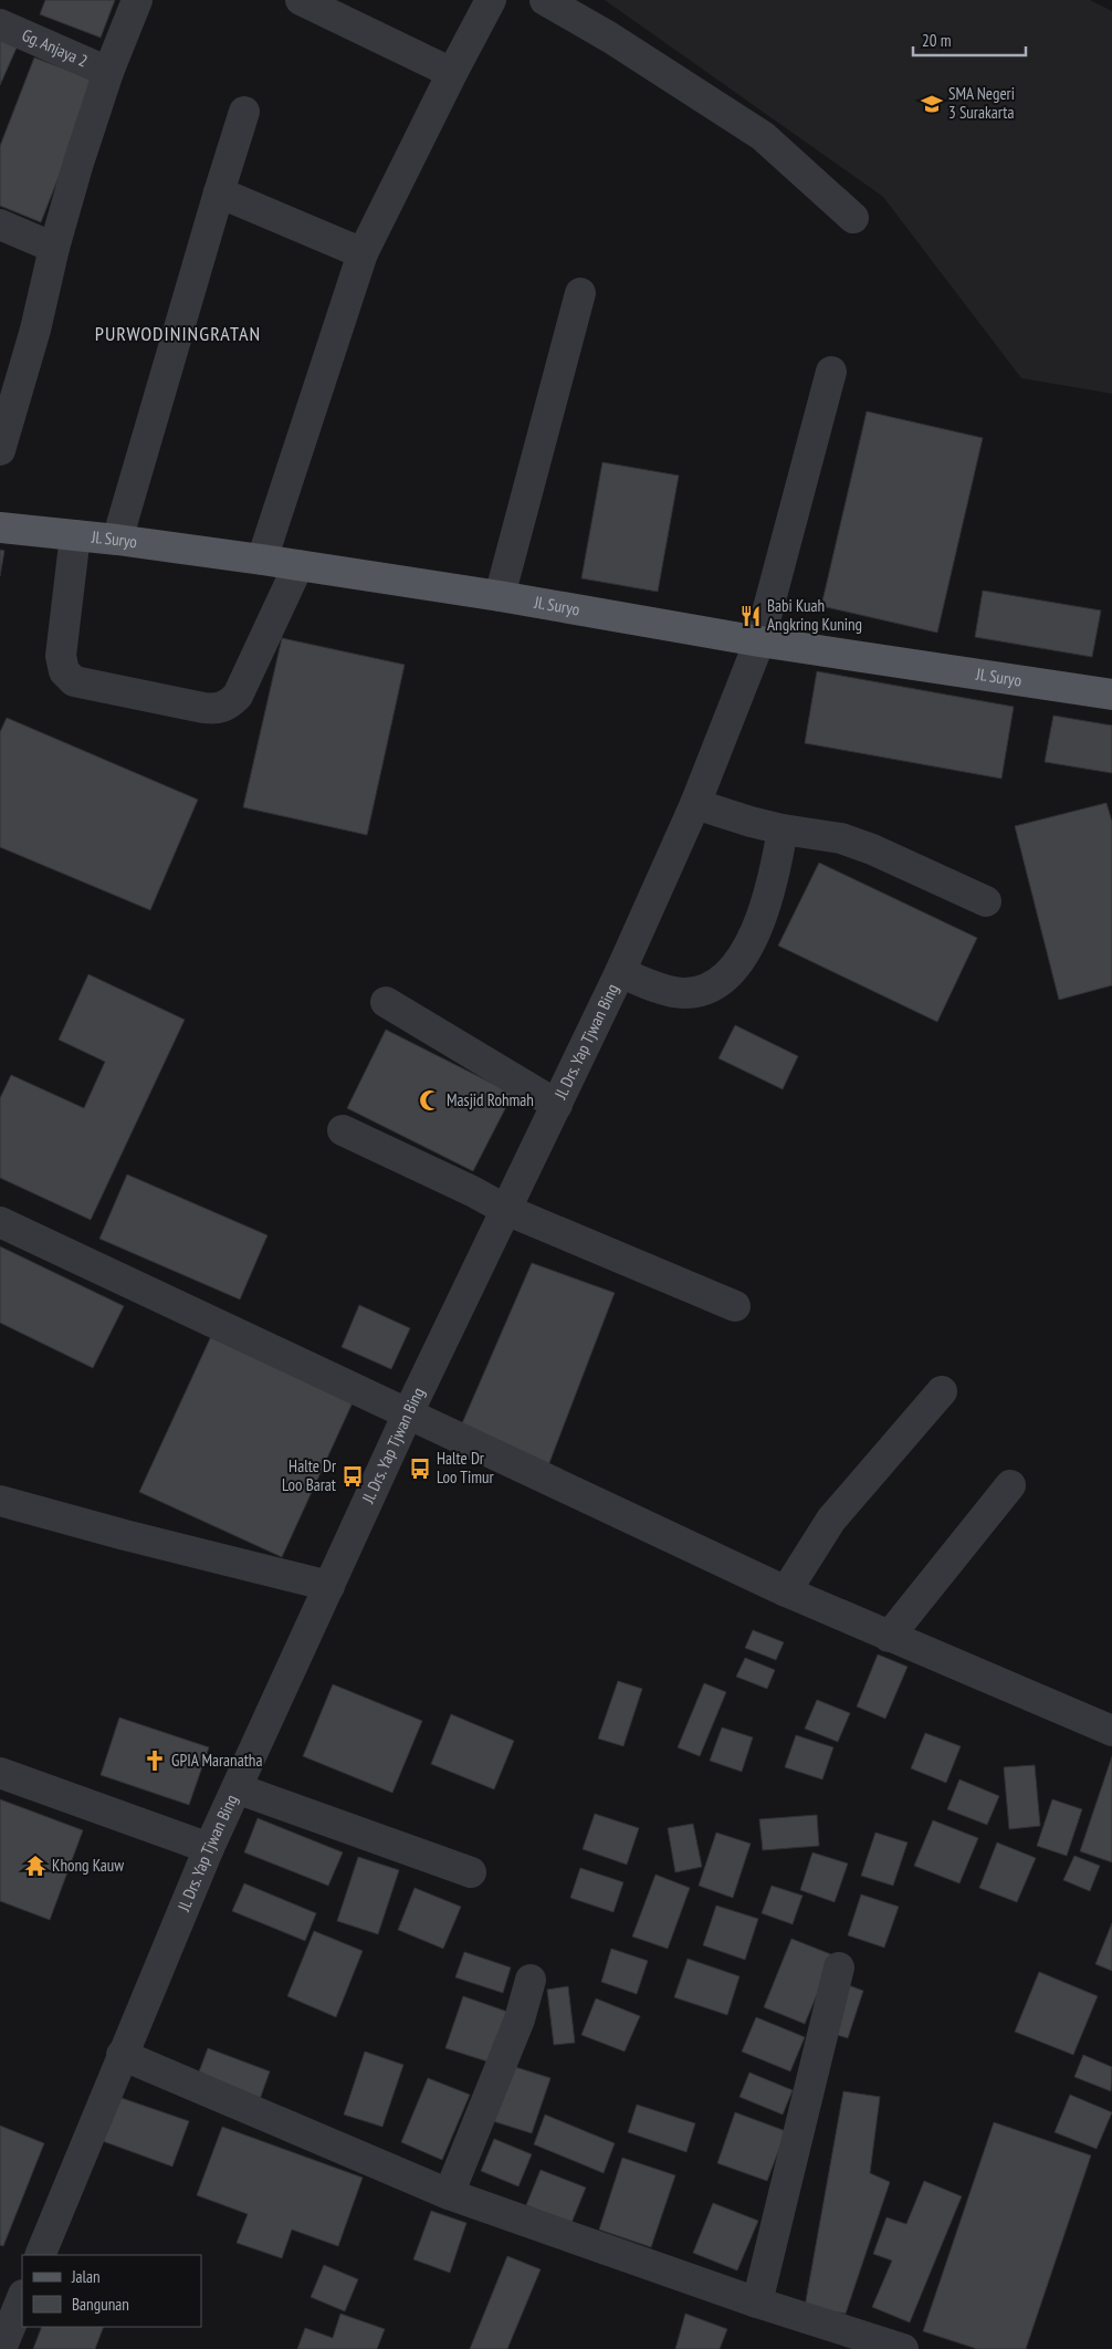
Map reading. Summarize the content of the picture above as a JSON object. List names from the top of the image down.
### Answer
{
  "streets": {
    "main road": ["Jl. Suryo"],
    "street": ["Gg. Anjaya 2", "Jl. Drs. Yap Tjwan Bing"]
  },
  "crossings": [
    ["Jl. Suryo", "Jl. Drs. Yap Tjwan Bing"]
  ],
  "districts": ["PURWODININGRATAN"],
  "places": {
    "school or university": ["SMA Negeri 3 Surakarta"],
    "restaurant": ["Babi Kuah Angkring Kuning"],
    "mosque": ["Masjid Rohmah"],
    "bus stop": ["Halte Dr Loo Timur", "Halte Dr Loo Barat"],
    "church": ["GPIA Maranatha"],
    "temple": ["Khong Kauw"]
  },
  "legend": ["Jalan", "Bangunan"],
  "scale_bar": "20 m"
}
